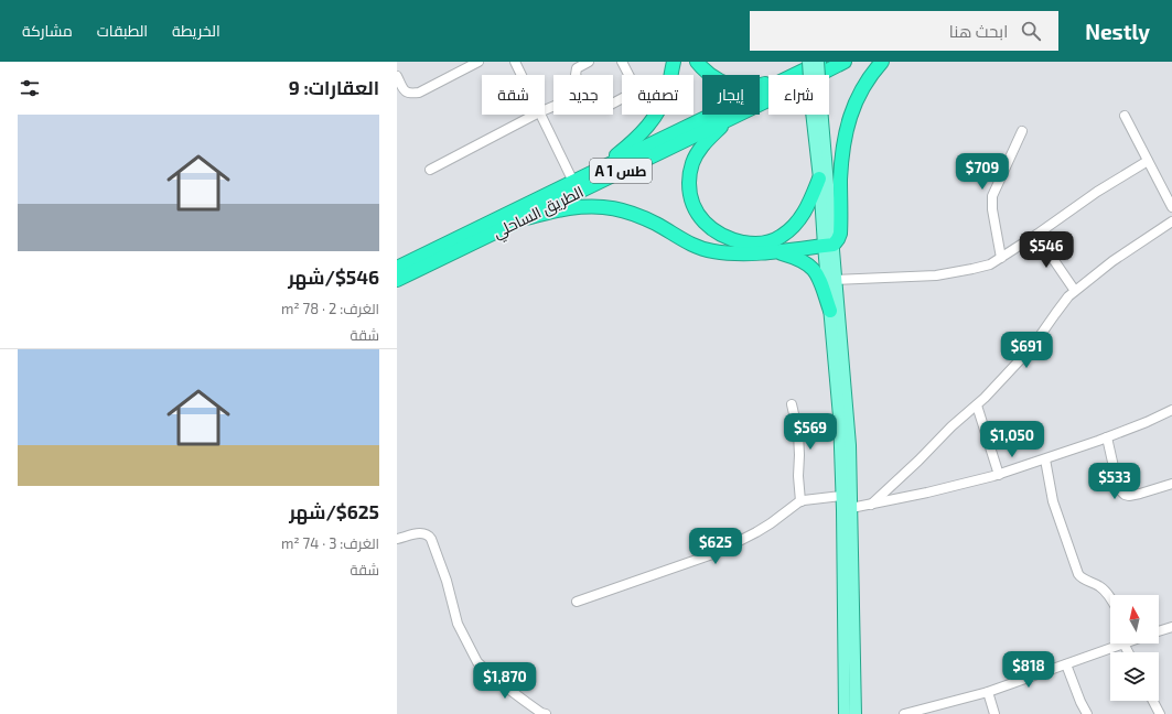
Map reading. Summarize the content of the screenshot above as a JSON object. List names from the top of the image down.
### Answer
{
  "streets": {
    "highway": ["A 1 طس", "الطريق الساحلي"]
  },
  "north": "top",
  "page": {
    "header": "Nestly",
    "search": "ابحث هنا",
    "nav": ["الخريطة", "الطبقات", "مشاركة"],
    "heading": "العقارات: 9",
    "chip": [
      "شراء",
      "إيجار",
      "تصفية",
      "جديد",
      "شقة"
    ],
    "list": [
      {
        "name": "$546/شهر",
        "note": "الغرف: 2 · 78 m² · شقة"
      },
      {
        "name": "$625/شهر",
        "note": "الغرف: 3 · 74 m² · شقة"
      }
    ],
    "price": [
      "$709",
      "$546",
      "$691",
      "$569",
      "$1,050",
      "$533",
      "$625",
      "$818",
      "$1,870"
    ]
  }
}
